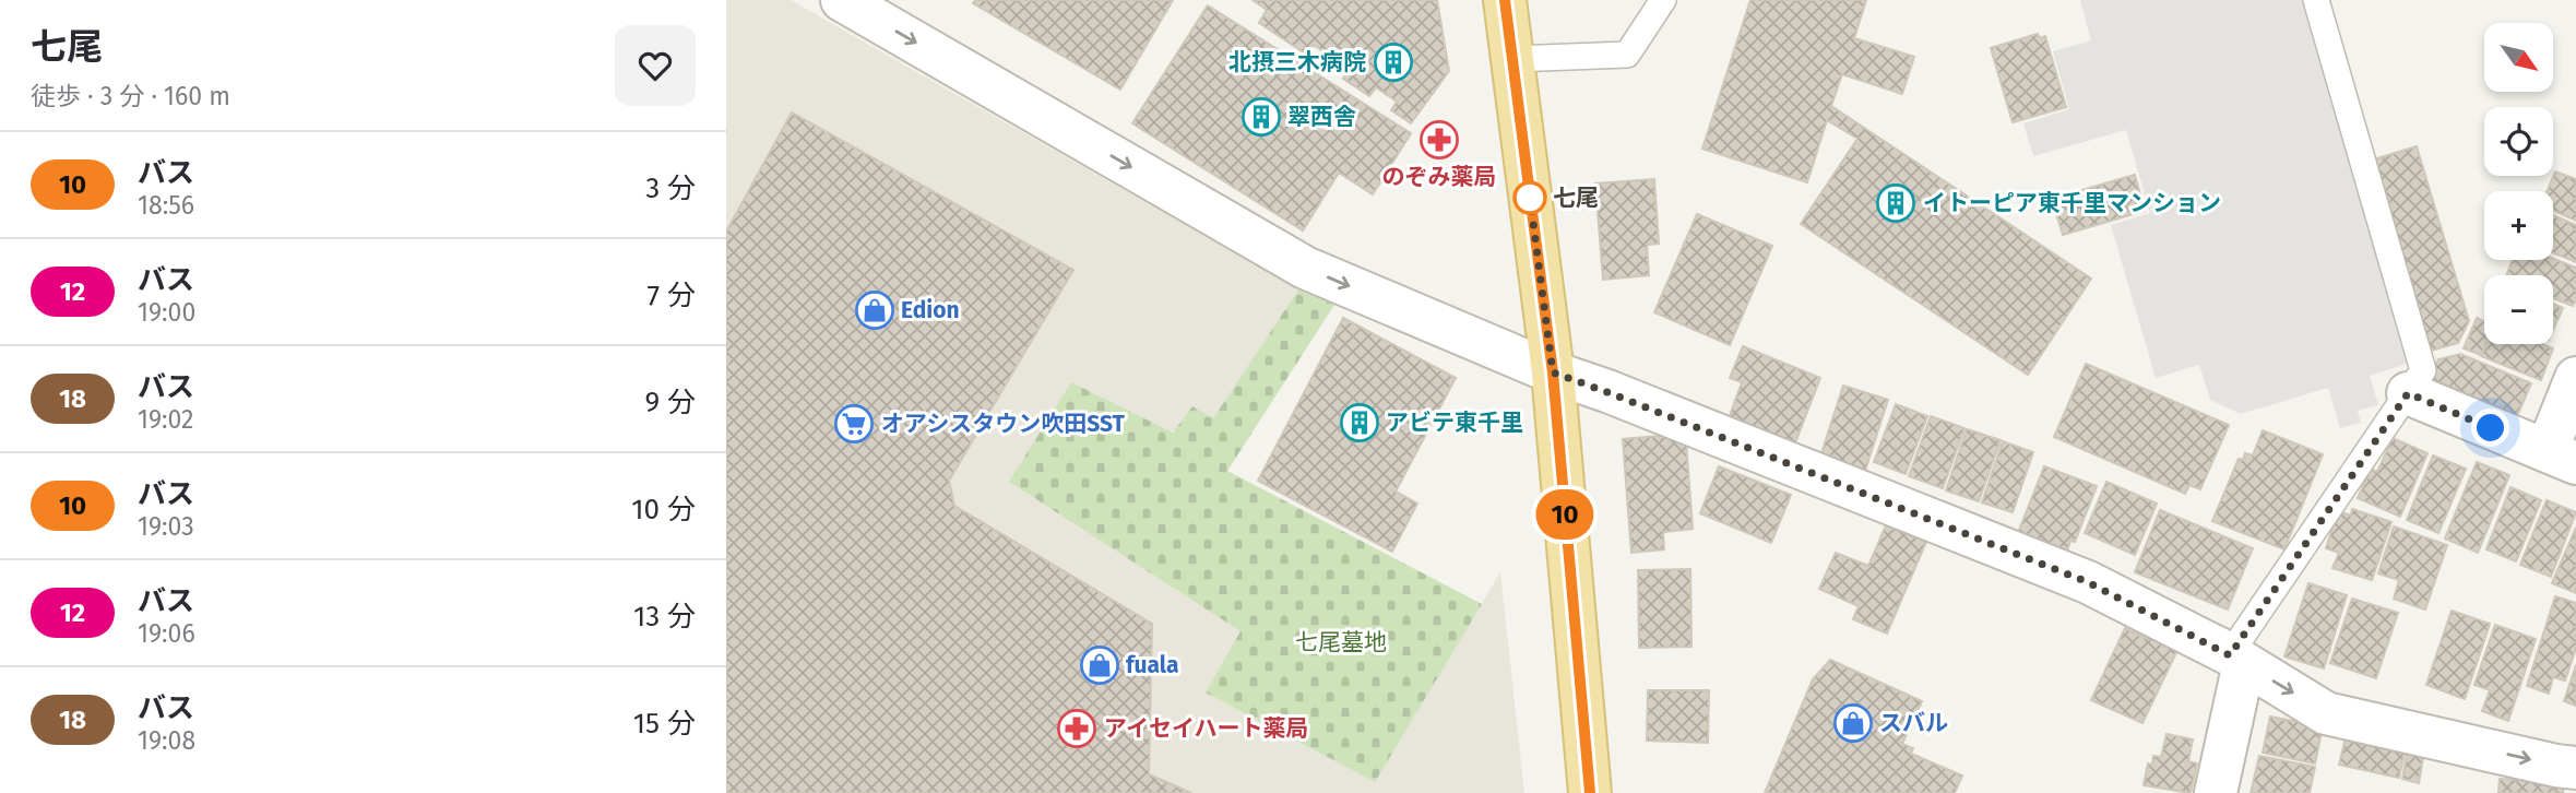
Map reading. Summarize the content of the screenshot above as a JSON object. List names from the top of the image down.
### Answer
{
  "parks": ["七尾墓地"],
  "places": {
    "building": [
      "北摂三木病院",
      "翠西舎",
      "イトーピア東千里マンション",
      "アビテ東千里"
    ],
    "pharmacy": ["のぞみ薬局", "アイセイハート薬局"],
    "other": ["七尾"],
    "shop": ["Edion", "fuala", "スバル"],
    "supermarket": ["オアシスタウン吹田SST"]
  },
  "lines": ["bus line 10"],
  "north": "bottom right",
  "page": {
    "heading": ["七尾", "徒歩 · 3 分 · 160 m"],
    "on_map": "10",
    "map_buttons": ["+", "−"],
    "list": [
      {
        "mark": "10",
        "name": "バス",
        "note": "18:56",
        "value": "3 分"
      },
      {
        "mark": "12",
        "name": "バス",
        "note": "19:00",
        "value": "7 分"
      },
      {
        "mark": "18",
        "name": "バス",
        "note": "19:02",
        "value": "9 分"
      },
      {
        "mark": "10",
        "name": "バス",
        "note": "19:03",
        "value": "10 分"
      },
      {
        "mark": "12",
        "name": "バス",
        "note": "19:06",
        "value": "13 分"
      },
      {
        "mark": "18",
        "name": "バス",
        "note": "19:08",
        "value": "15 分"
      }
    ]
  }
}
